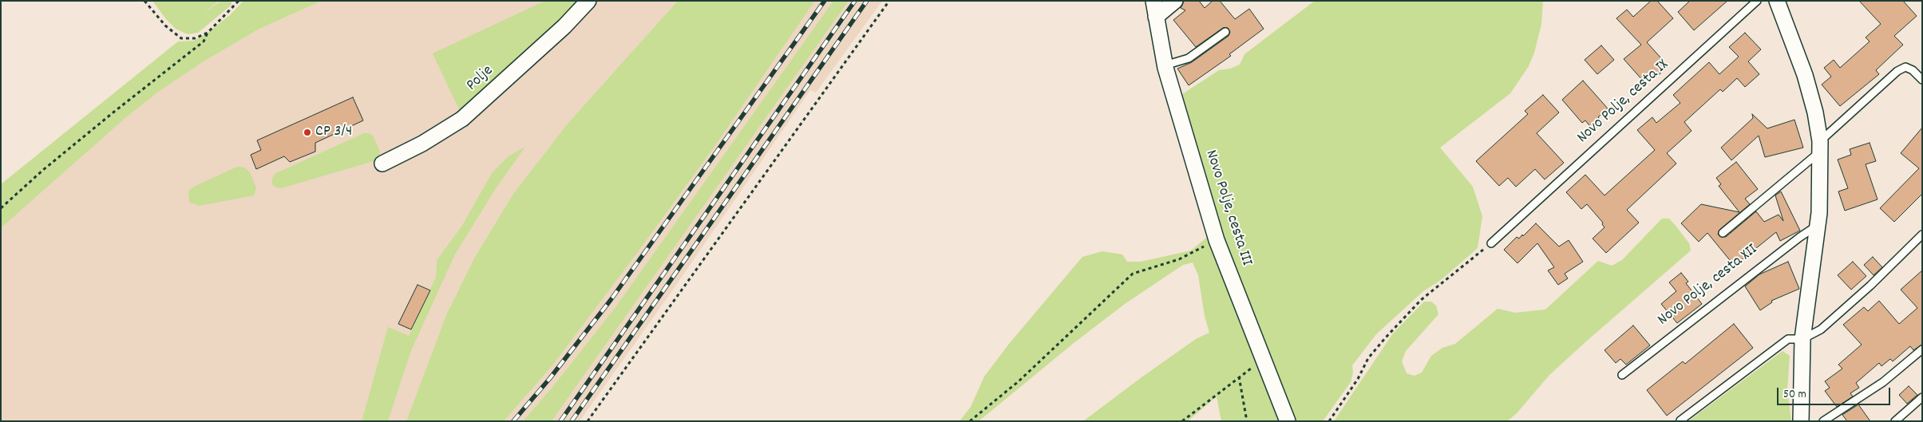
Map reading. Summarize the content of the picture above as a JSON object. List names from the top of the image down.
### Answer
{
  "streets": {
    "street": ["Polje", "Novo Polje, cesta III"],
    "lane": ["Novo Polje, cesta IX", "Novo Polje, cesta XII"]
  },
  "places": ["CP 3/4"],
  "scale_bar": "50 m"
}
